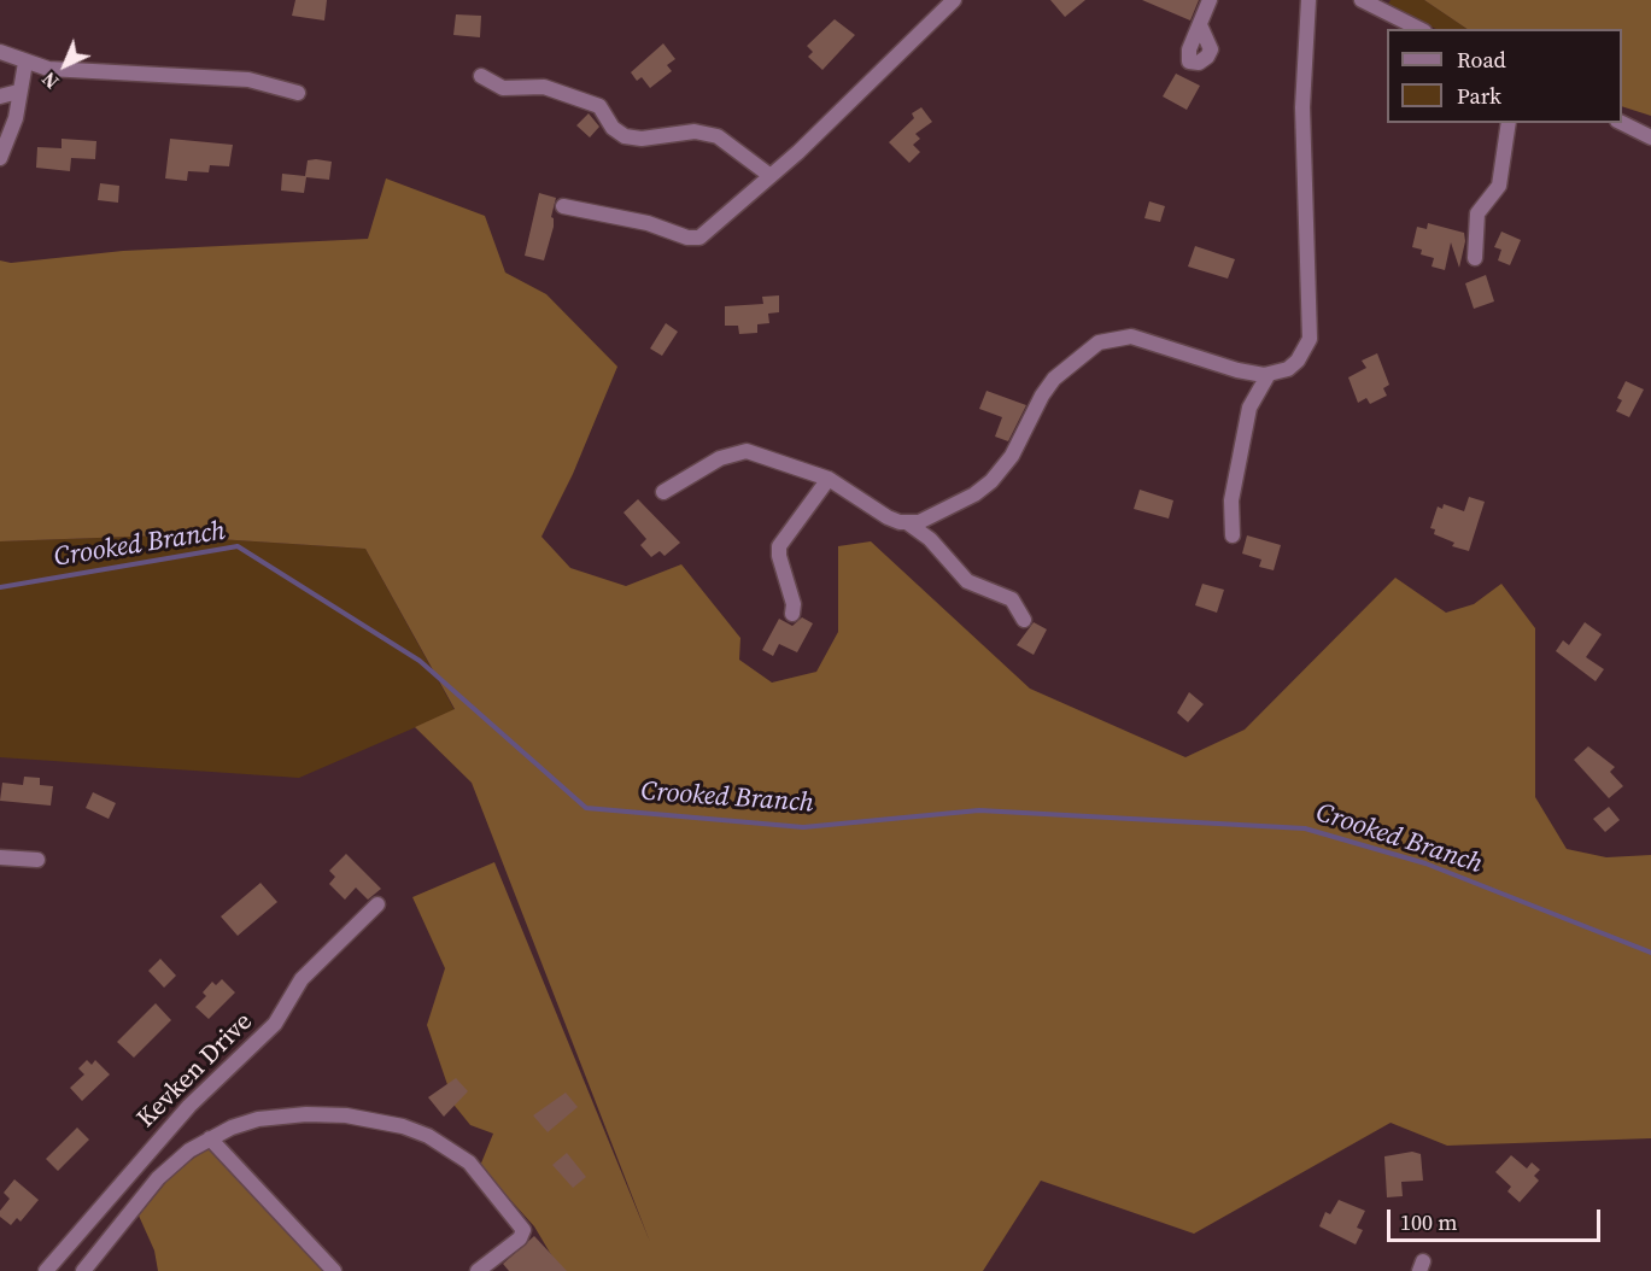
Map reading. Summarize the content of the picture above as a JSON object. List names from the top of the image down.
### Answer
{
  "streets": {
    "street": ["Kevken Drive"]
  },
  "water": ["Crooked Branch"],
  "legend": ["Road", "Park"],
  "scale_bar": "100 m",
  "north": "bottom left"
}
